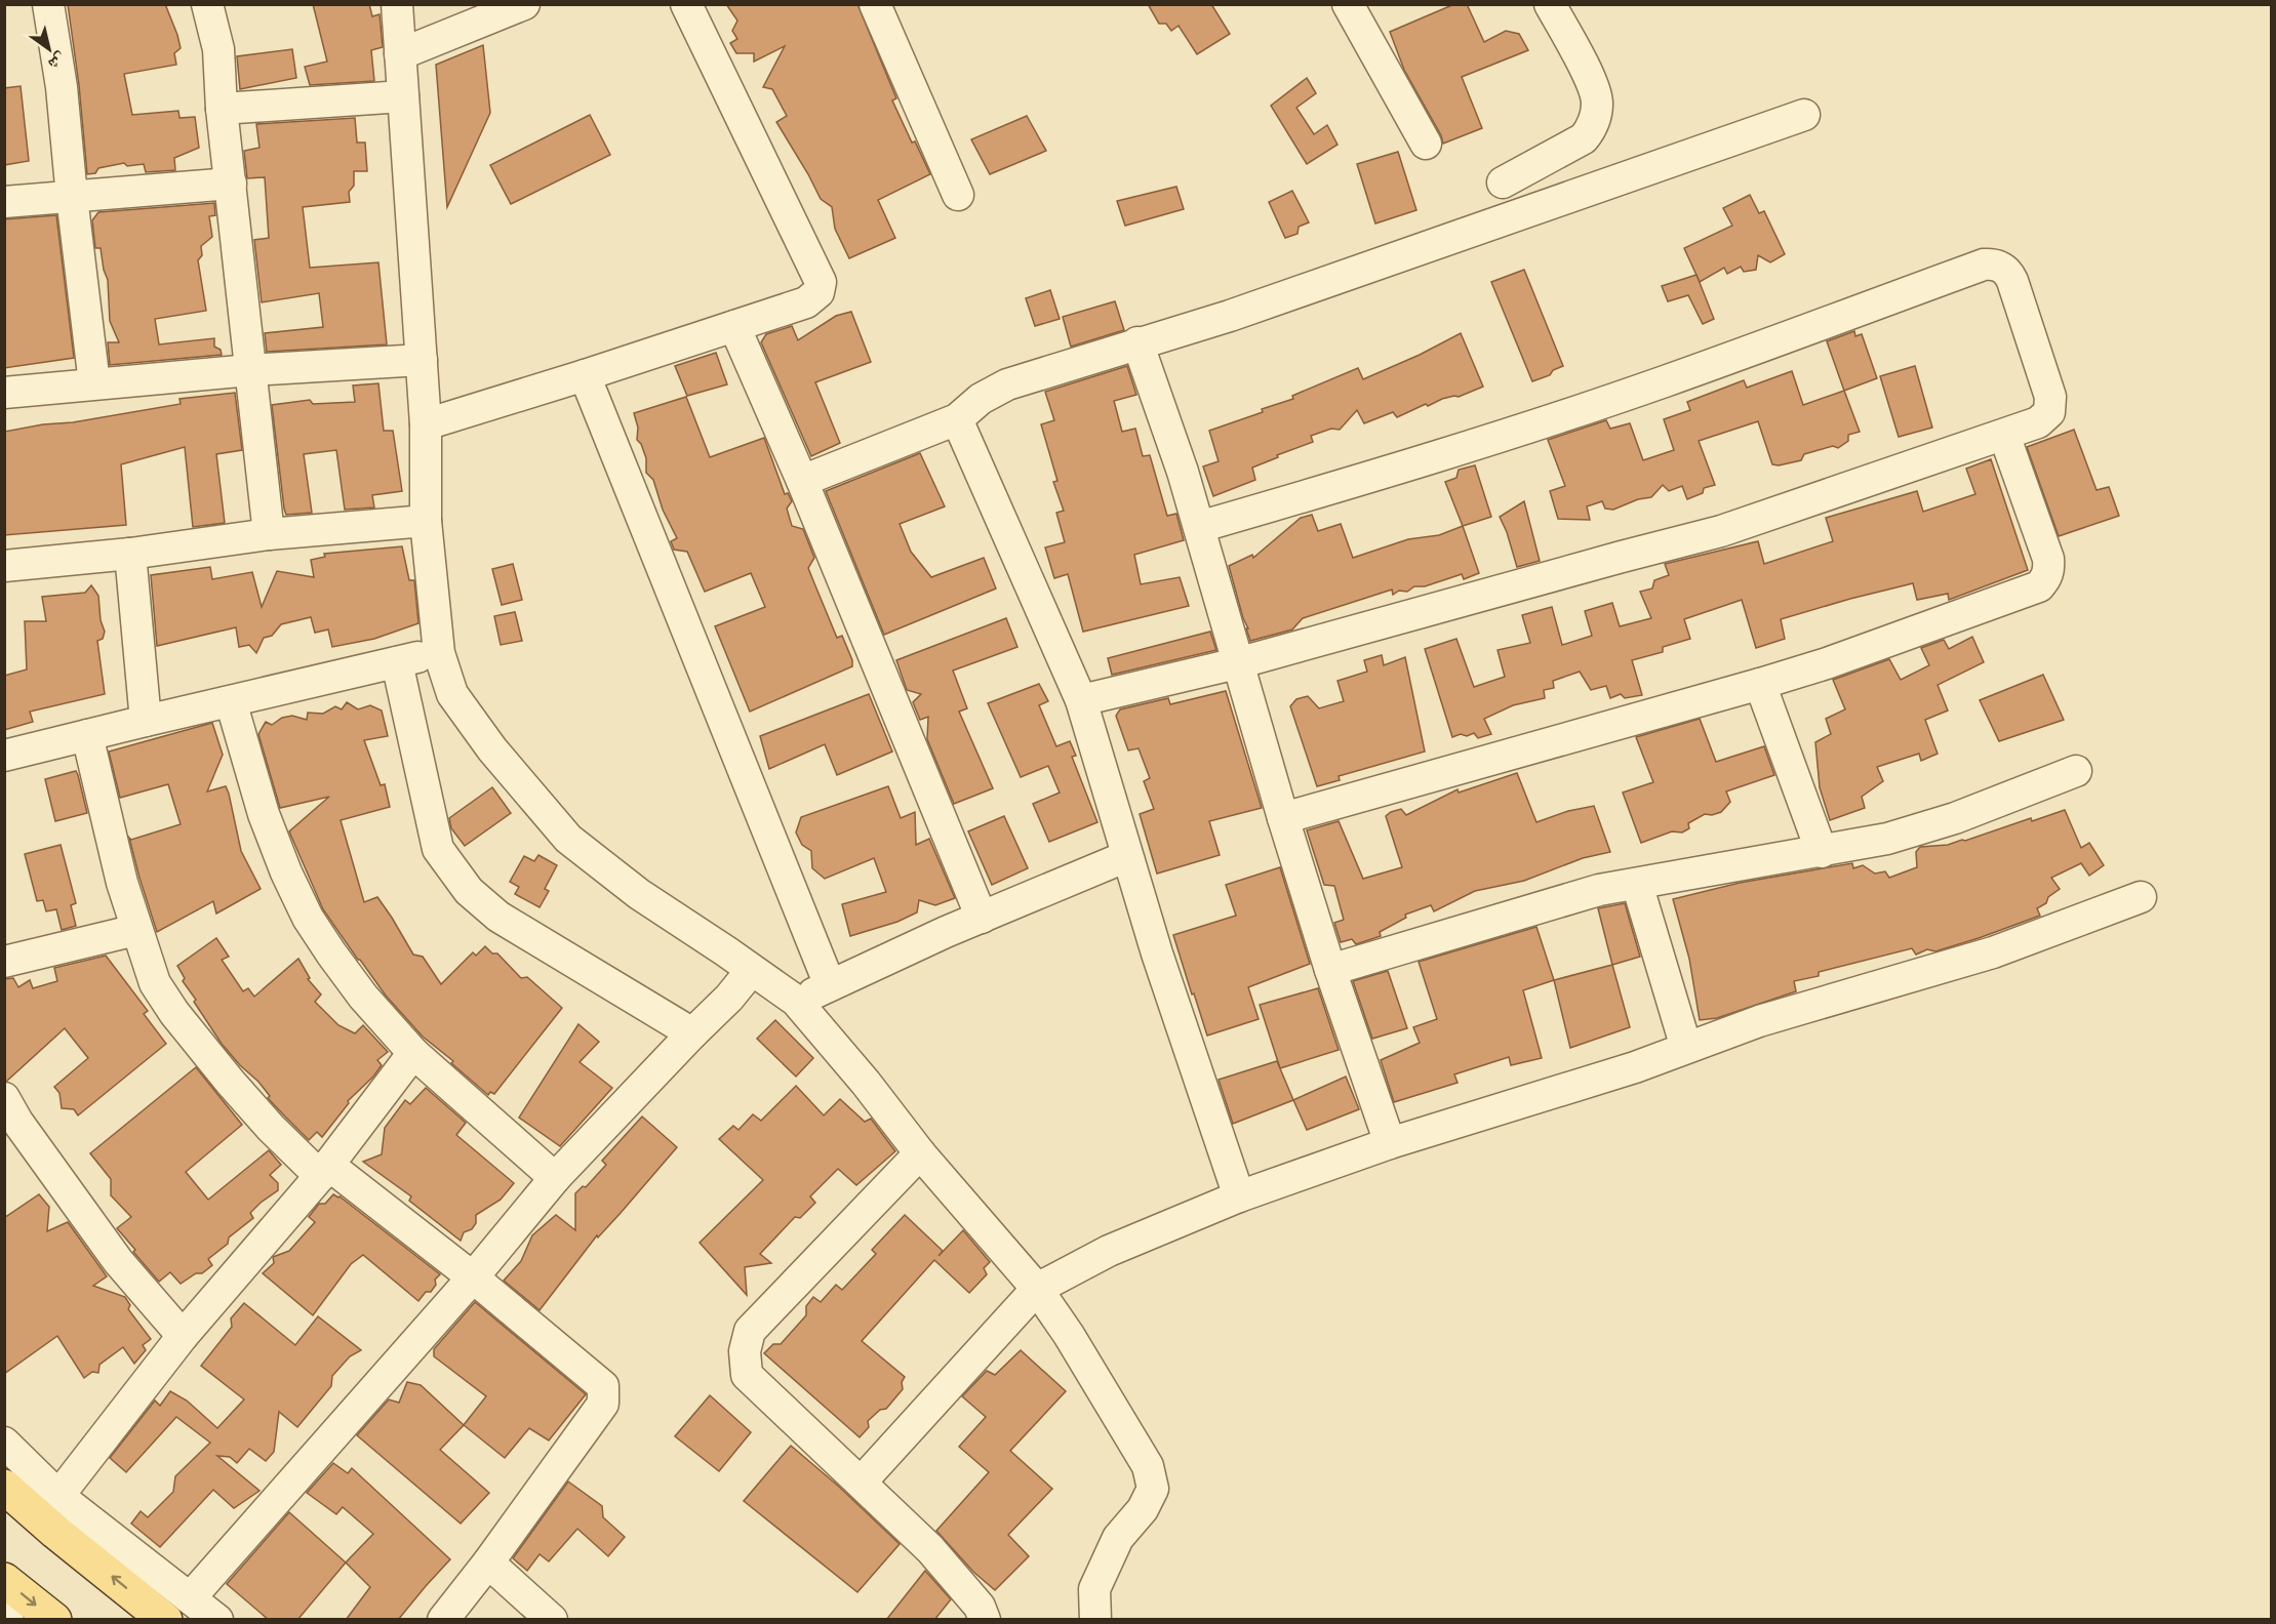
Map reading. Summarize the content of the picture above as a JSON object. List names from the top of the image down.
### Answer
{
  "north": "bottom right"
}
